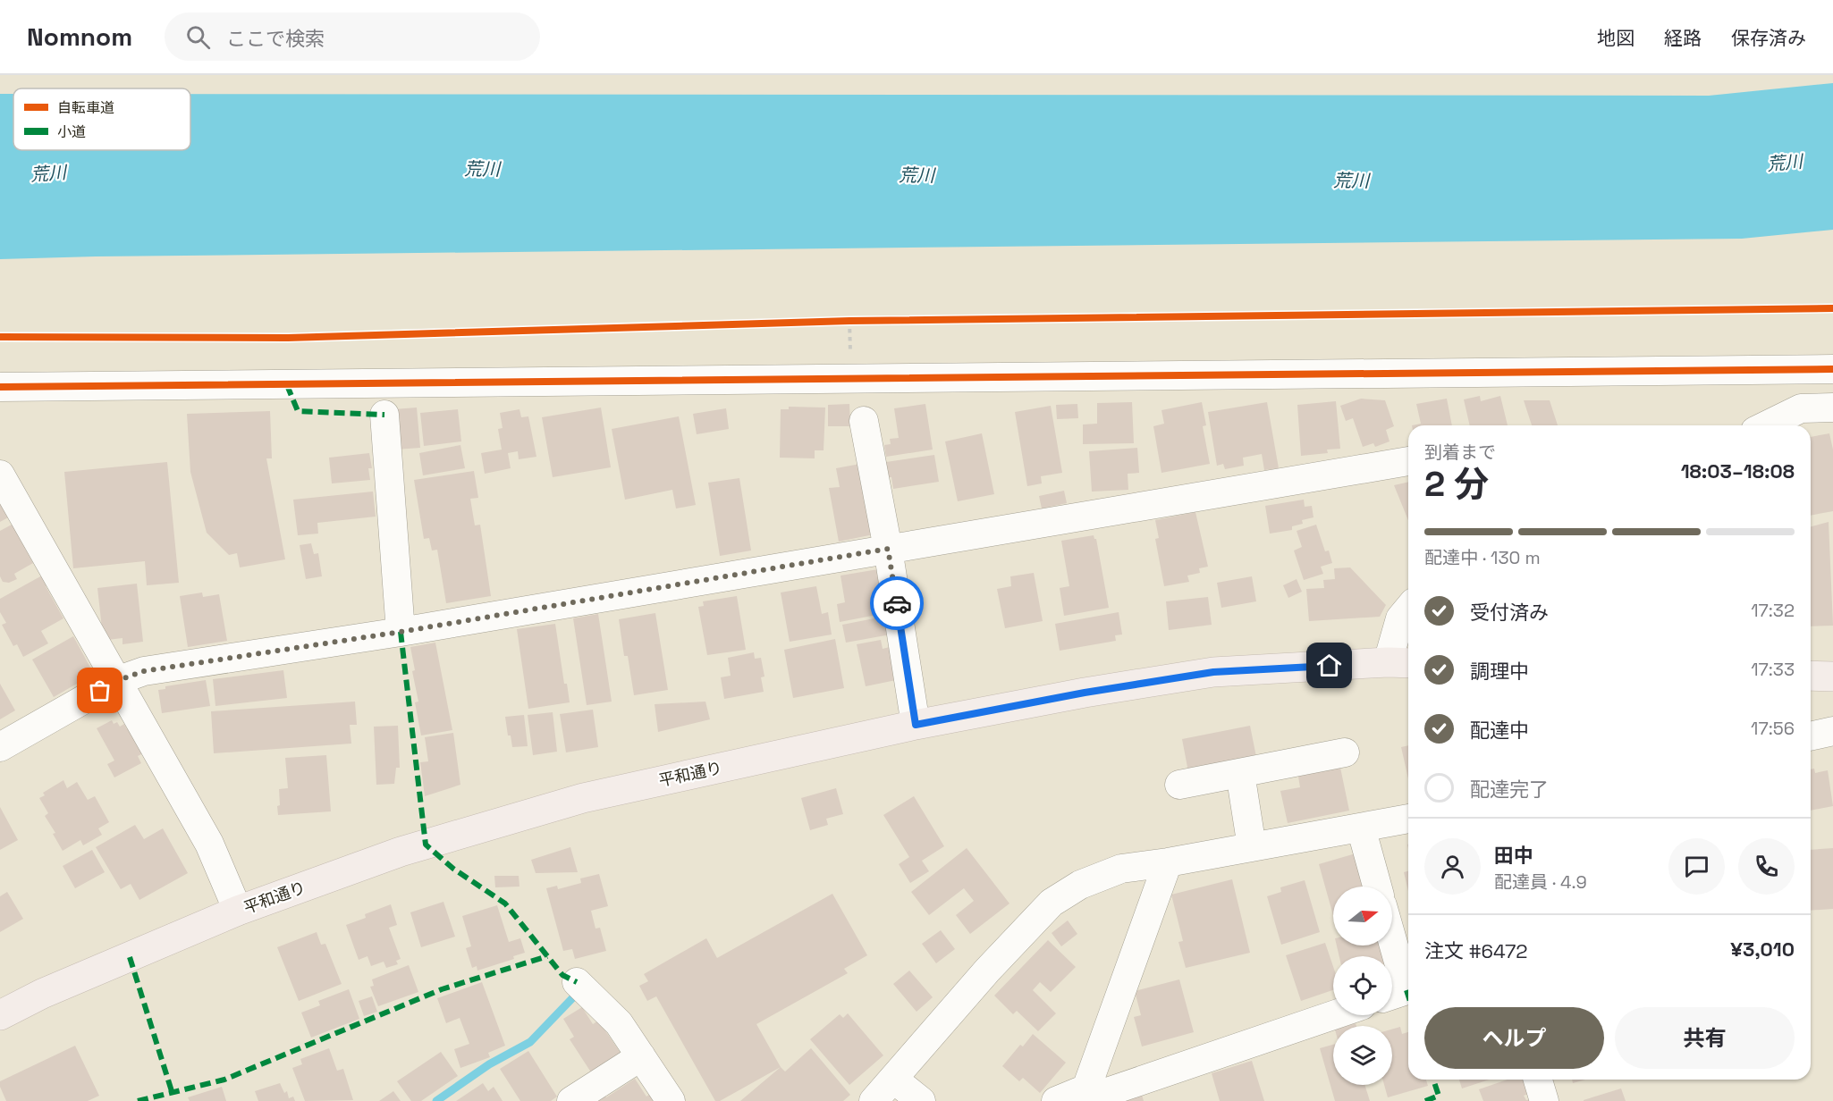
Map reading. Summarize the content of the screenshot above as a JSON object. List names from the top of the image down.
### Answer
{
  "streets": {
    "highway": ["平和通り"]
  },
  "water": ["荒川"],
  "legend": ["自転車道", "小道"],
  "north": "right",
  "page": {
    "header": "Nomnom",
    "search": "ここで検索",
    "nav": ["地図", "経路", "保存済み"],
    "heading": ["2 分", "到着まで", "18:03–18:08"],
    "panel": [
      "田中",
      "配達員 · 4.9",
      "注文 #6472",
      "¥3,010"
    ],
    "bar": "配達中 · 130 m",
    "list": [
      ["受付済み", "17:32"],
      ["調理中", "17:33"],
      ["配達中", "17:56"],
      "配達完了"
    ],
    "buttons": ["ヘルプ", "共有"]
  }
}
